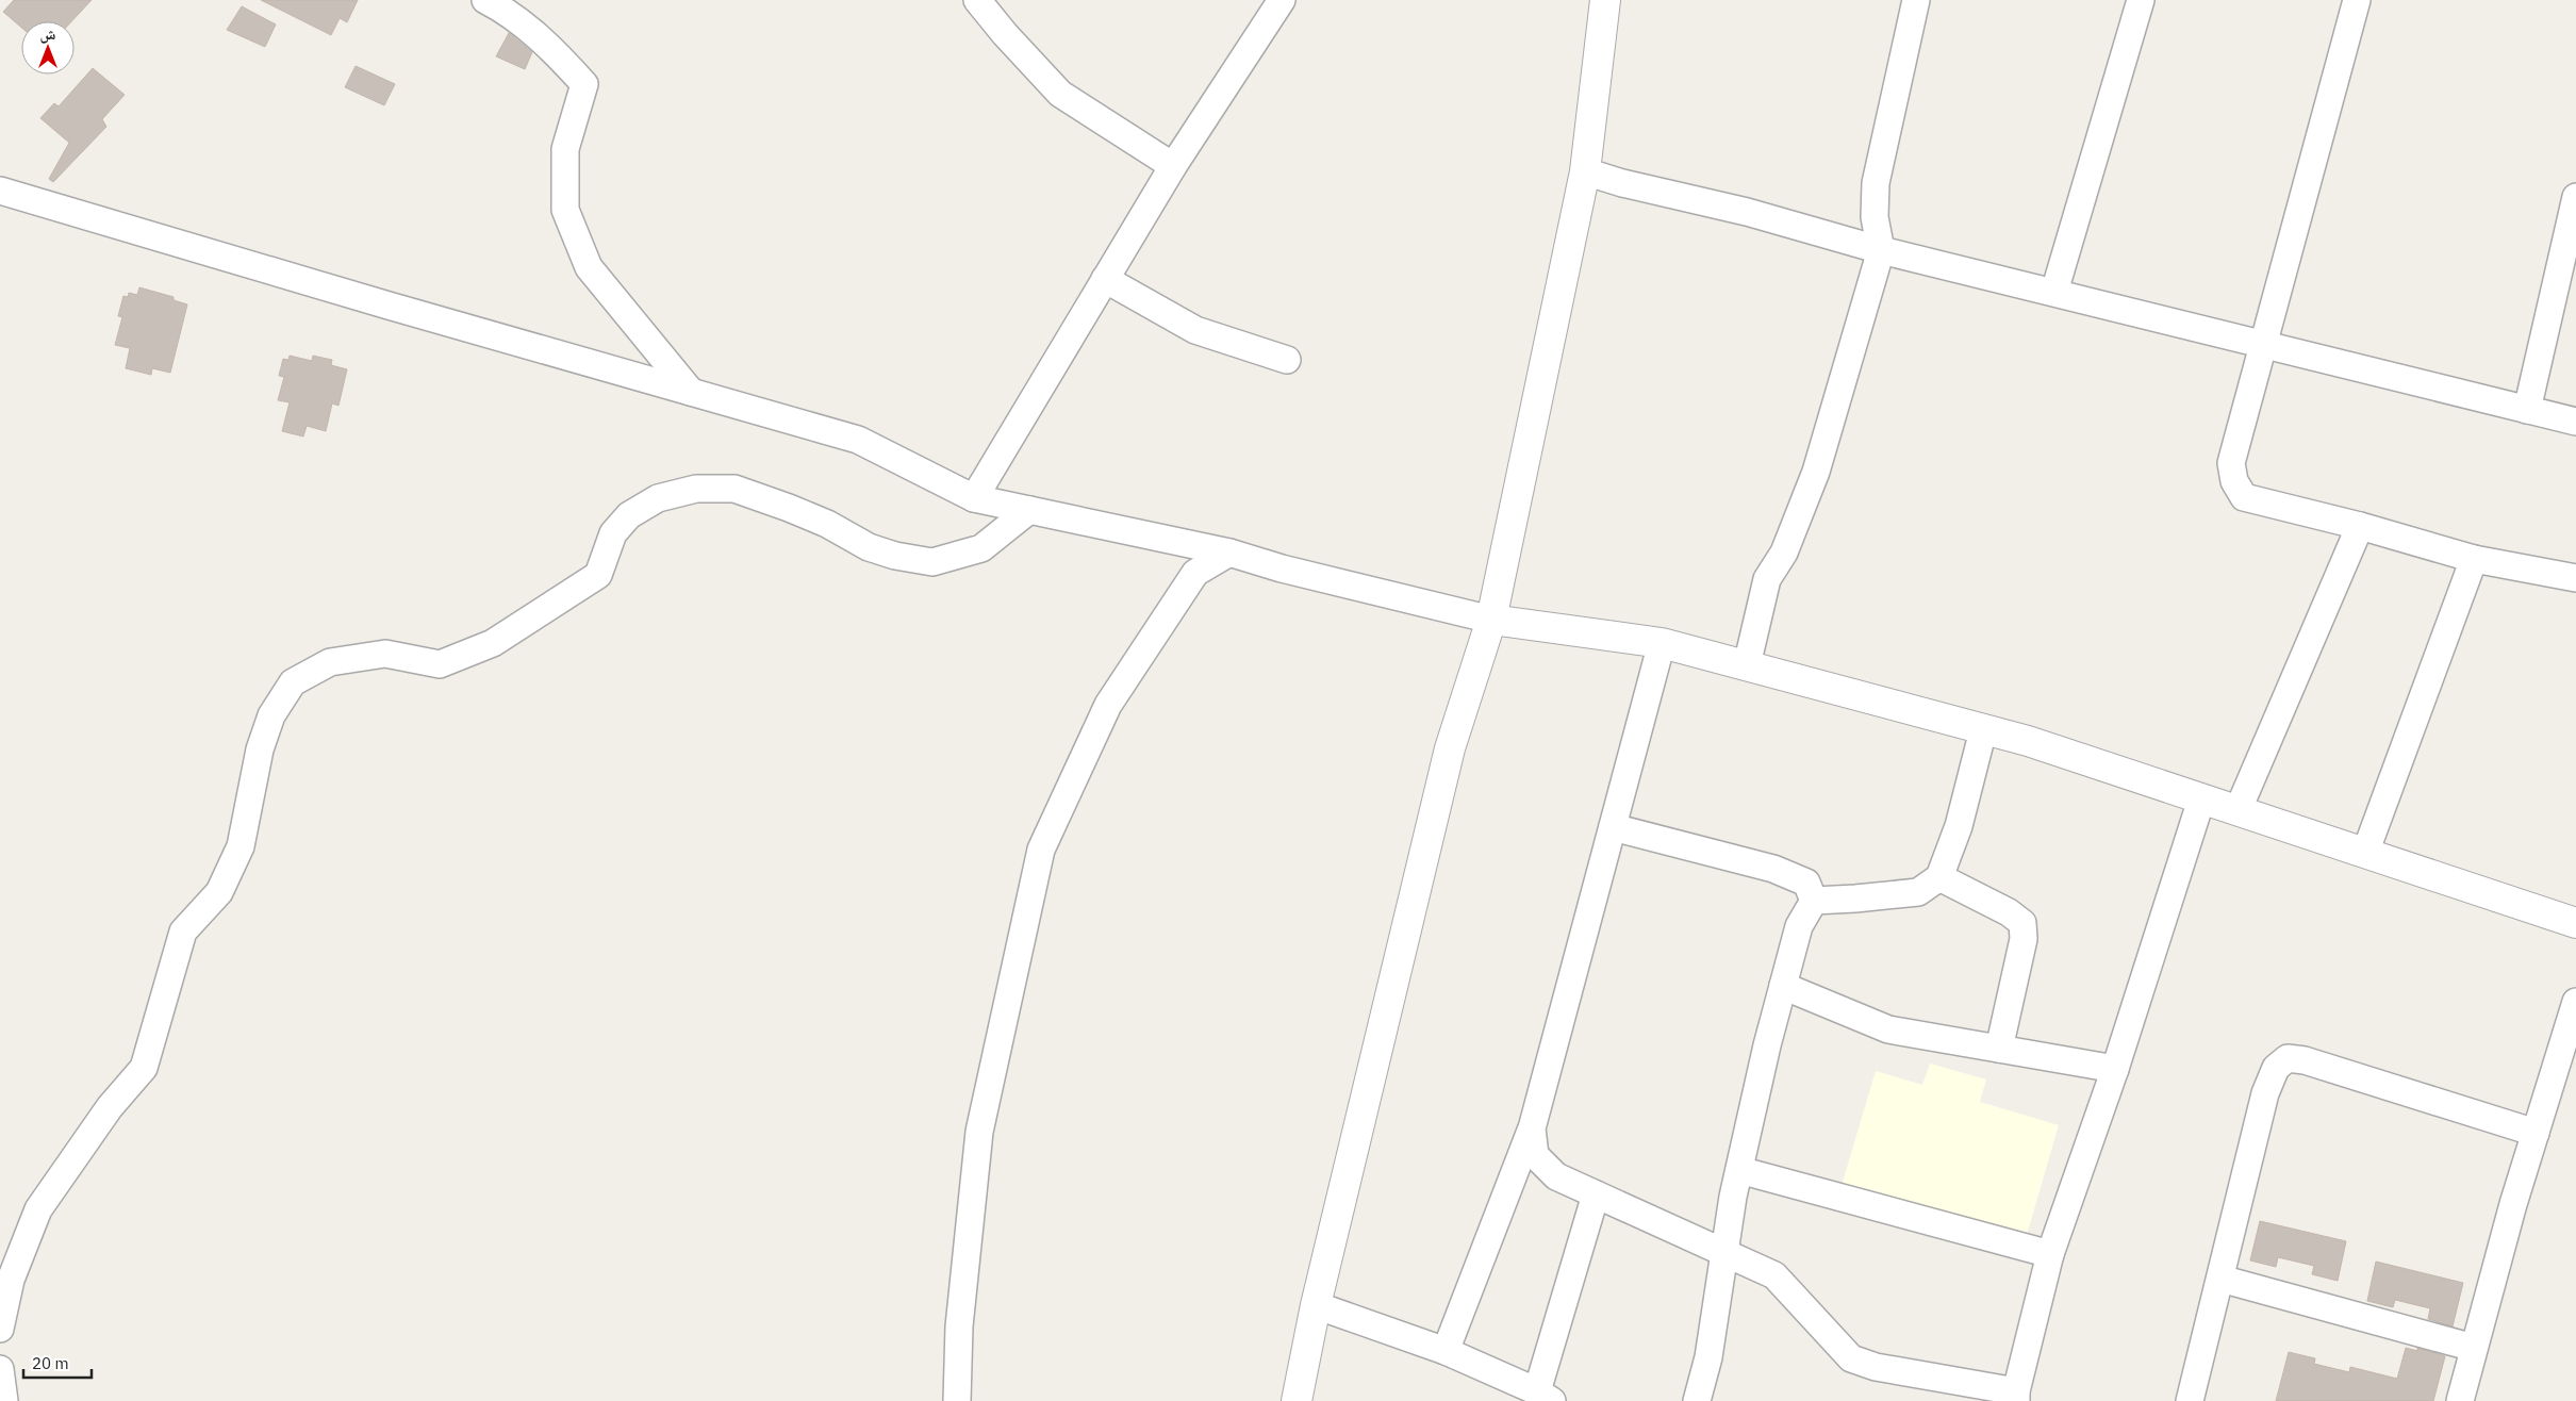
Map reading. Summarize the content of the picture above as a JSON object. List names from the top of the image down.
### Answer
{
  "scale_bar": "20 m",
  "north": "top"
}
